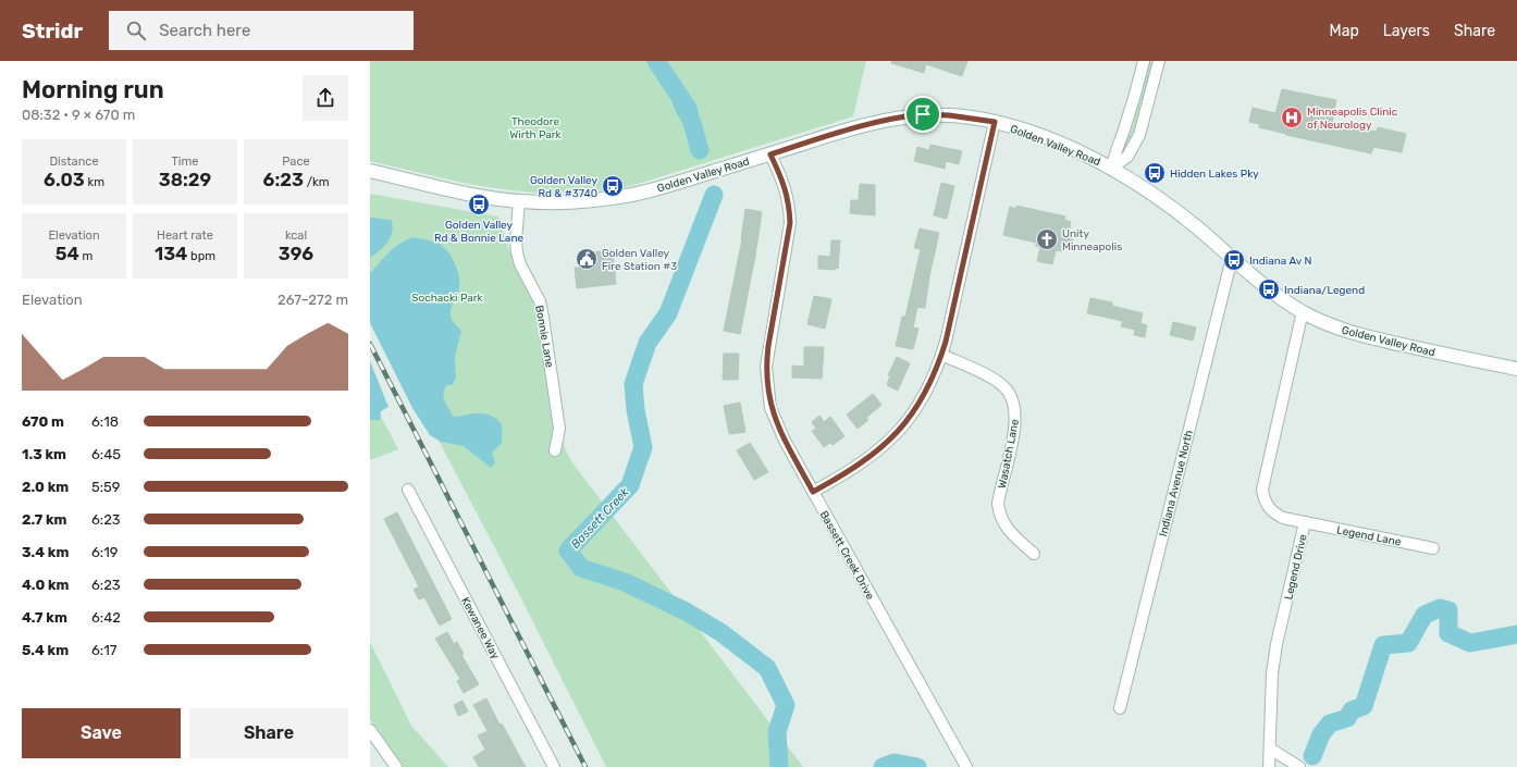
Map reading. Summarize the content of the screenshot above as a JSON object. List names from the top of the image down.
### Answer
{
  "streets": {
    "street": [
      "Golden Valley Road",
      "Bonnie Lane",
      "Wasatch Lane",
      "Indiana Avenue North",
      "Legend Lane",
      "Bassett Creek Drive",
      "Legend Drive",
      "Kewanee Way"
    ]
  },
  "crossings": [
    ["Golden Valley Road", "Bonnie Lane"],
    ["Golden Valley Road", "Indiana Avenue North"],
    ["Golden Valley Road", "Bassett Creek Drive"],
    ["Golden Valley Road", "Legend Drive"],
    ["Legend Lane", "Legend Drive"]
  ],
  "water": ["Bassett Creek"],
  "parks": ["Theodore Wirth Park", "Sochacki Park"],
  "places": {
    "hospital": ["Minneapolis Clinic of Neurology"],
    "bus stop": [
      "Hidden Lakes Pky",
      "Golden Valley Rd & #3740",
      "Golden Valley Rd & Bonnie Lane",
      "Indiana Av N",
      "Indiana/Legend"
    ],
    "church": ["Unity Minneapolis"],
    "public building": ["Golden Valley Fire Station #3"]
  },
  "page": {
    "header": "Stridr",
    "search": "Search here",
    "nav": ["Map", "Layers", "Share"],
    "heading": ["Morning run", "08:32 · 9 × 670 m"],
    "stats": [
      ["Distance", "6.03 km"],
      ["Time", "38:29"],
      ["Pace", "6:23 /km"],
      ["Elevation", "54 m"],
      ["Heart rate", "134 bpm"],
      ["kcal", "396"]
    ],
    "chart": ["Elevation", "267–272 m"],
    "list": [
      {
        "name": "670 m",
        "note": "6:18"
      },
      {
        "name": "1.3 km",
        "note": "6:45"
      },
      {
        "name": "2.0 km",
        "note": "5:59"
      },
      {
        "name": "2.7 km",
        "note": "6:23"
      },
      {
        "name": "3.4 km",
        "note": "6:19"
      },
      {
        "name": "4.0 km",
        "note": "6:23"
      },
      {
        "name": "4.7 km",
        "note": "6:42"
      },
      {
        "name": "5.4 km",
        "note": "6:17"
      }
    ],
    "buttons": ["Save", "Share"]
  }
}
